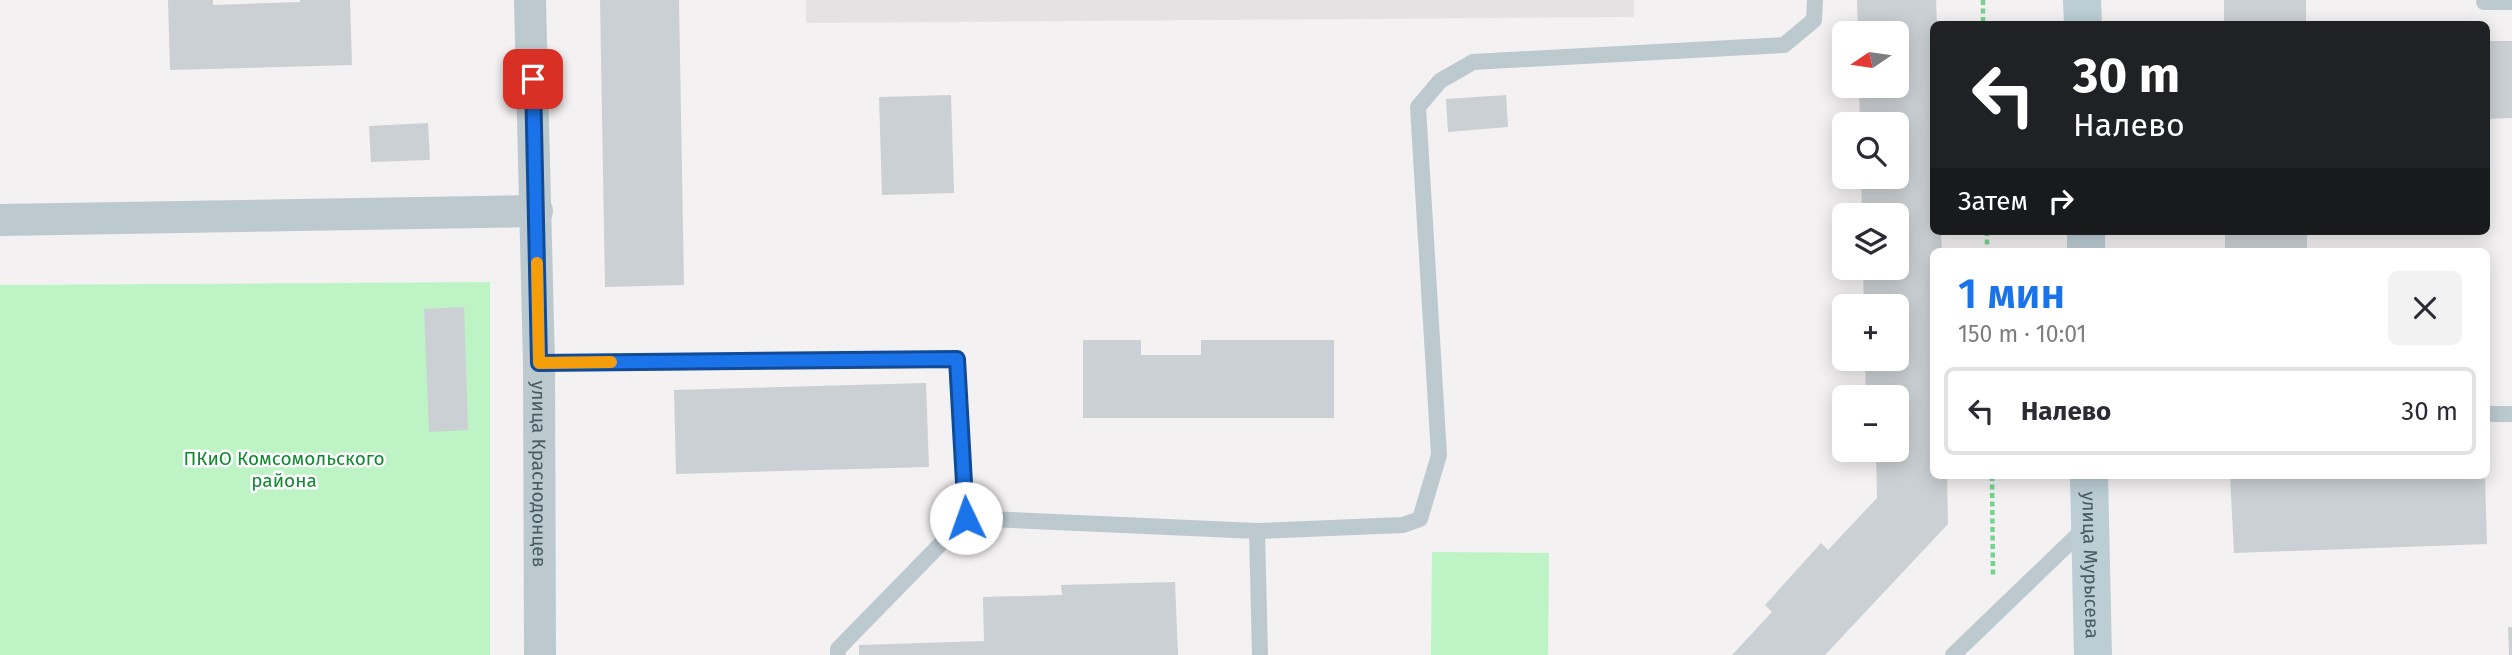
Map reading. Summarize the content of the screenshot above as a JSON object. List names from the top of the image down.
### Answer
{
  "streets": {
    "street": ["улица Краснодонцев", "улица Мурысева"]
  },
  "parks": ["ПКиО Комсомольского района"],
  "north": "left",
  "page": {
    "map_buttons": ["+", "−"],
    "turn": ["30 m", "Налево"],
    "then": "Затем",
    "heading": ["1 мин", "150 m · 10:01"],
    "list": [
      {
        "name": "Налево",
        "value": "30 m"
      }
    ]
  }
}
